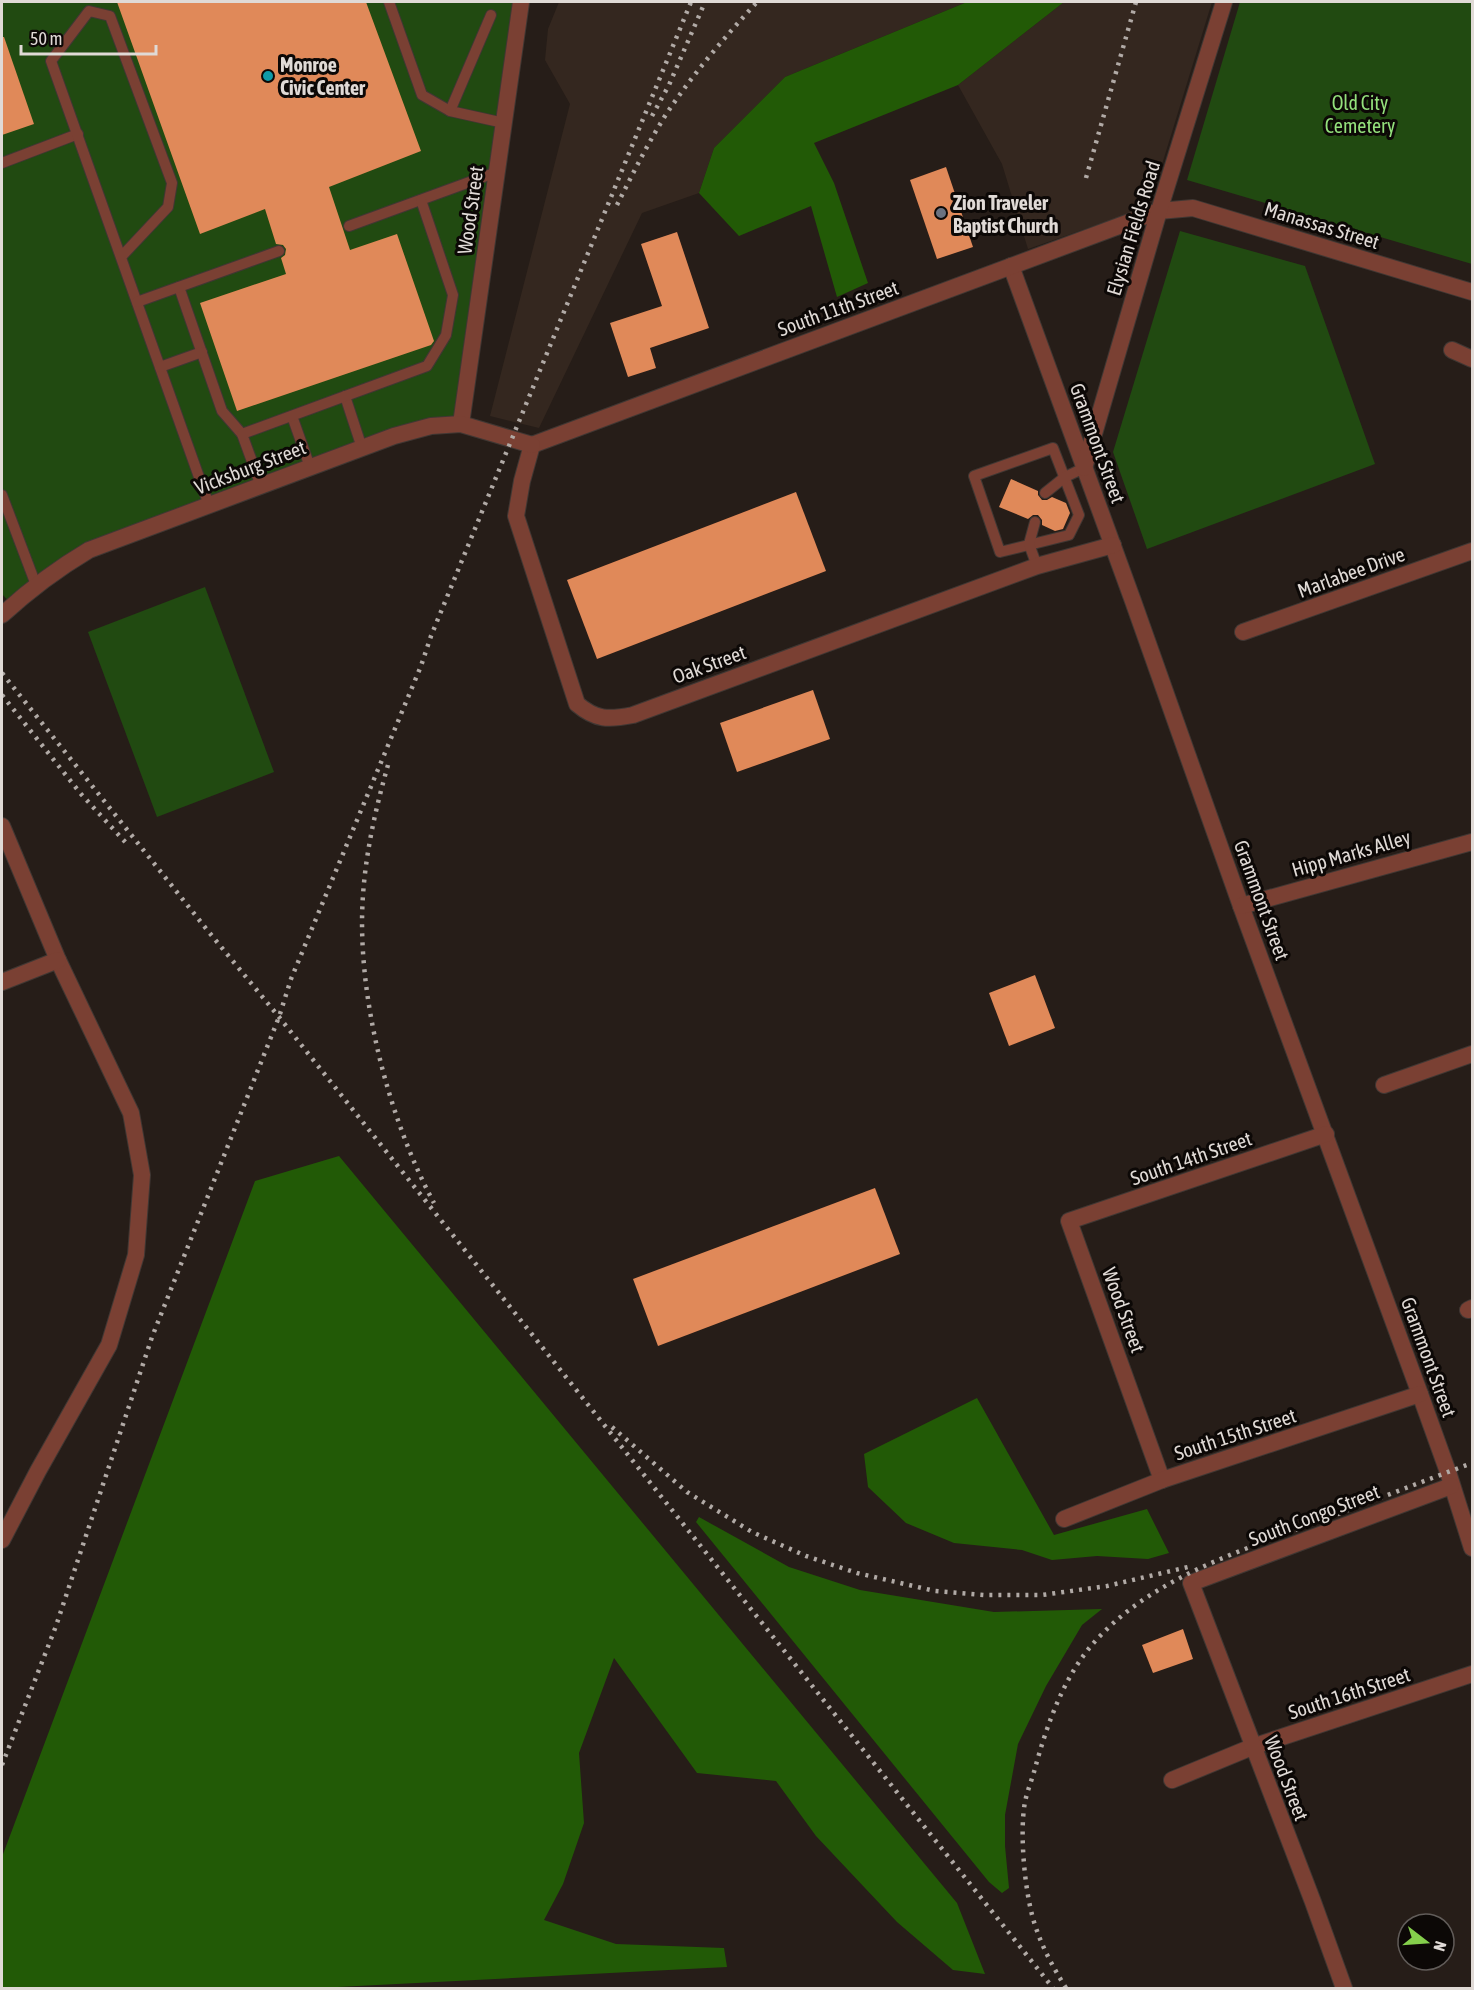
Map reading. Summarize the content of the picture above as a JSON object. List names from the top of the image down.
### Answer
{
  "streets": {
    "street": [
      "Wood Street",
      "Manassas Street",
      "Elysian Fields Road",
      "South 11th Street",
      "Grammont Street",
      "Vicksburg Street",
      "Marlabee Drive",
      "Oak Street",
      "Hipp Marks Alley",
      "South 14th Street",
      "South 15th Street",
      "South Congo Street",
      "South 16th Street"
    ]
  },
  "crossings": [
    ["Wood Street", "Vicksburg Street"],
    ["Wood Street", "South 14th Street"],
    ["Wood Street", "South 15th Street"],
    ["Wood Street", "South Congo Street"],
    ["Wood Street", "South 16th Street"],
    ["Manassas Street", "Elysian Fields Road"],
    ["Manassas Street", "South 11th Street"],
    ["Elysian Fields Road", "South 11th Street"],
    ["Elysian Fields Road", "Grammont Street"],
    ["South 11th Street", "Grammont Street"],
    ["South 11th Street", "Vicksburg Street"],
    ["South 11th Street", "Oak Street"],
    ["Grammont Street", "Oak Street"],
    ["Grammont Street", "Hipp Marks Alley"],
    ["Grammont Street", "South 14th Street"],
    ["Grammont Street", "South 15th Street"],
    ["Grammont Street", "South Congo Street"],
    ["Vicksburg Street", "Oak Street"]
  ],
  "parks": ["Old City Cemetery"],
  "places": ["Monroe Civic Center", "Zion Traveler Baptist Church"],
  "scale_bar": "50 m",
  "north": "right"
}
